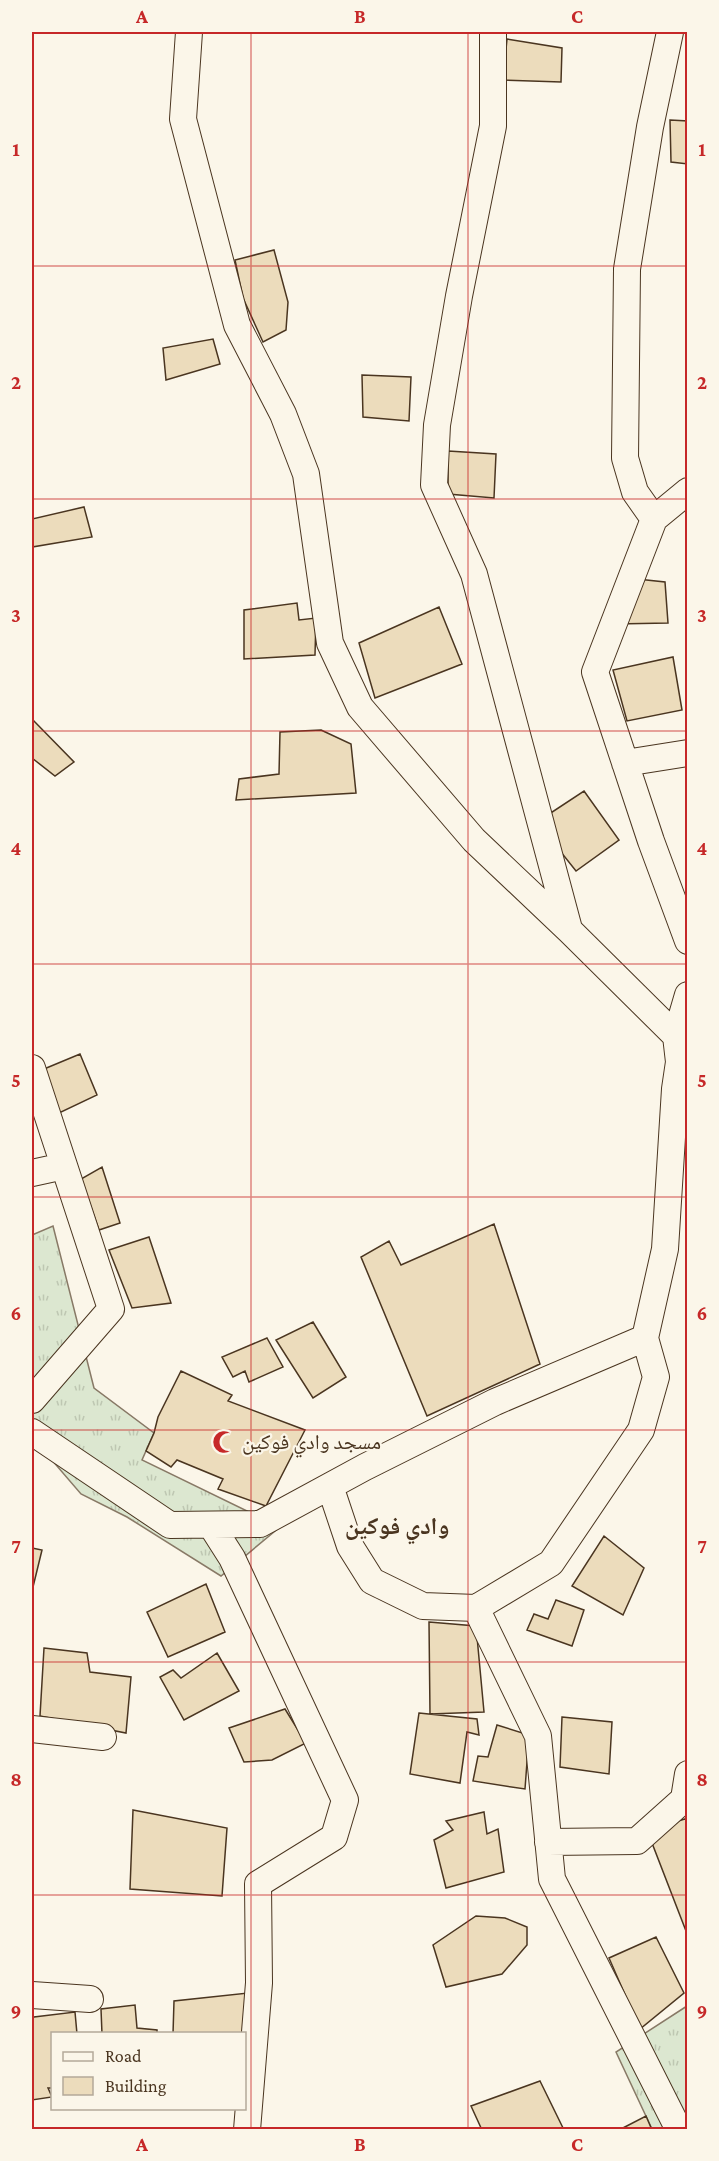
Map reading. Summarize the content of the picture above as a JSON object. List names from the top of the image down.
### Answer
{
  "districts": ["وادي فوكين"],
  "places": {
    "mosque": ["مسجد وادي فوكين"]
  },
  "legend": ["Road", "Building"],
  "grid": {
    "columns": ["A", "B", "C"],
    "rows": [
      "1",
      "2",
      "3",
      "4",
      "5",
      "6",
      "7",
      "8",
      "9"
    ]
  }
}
